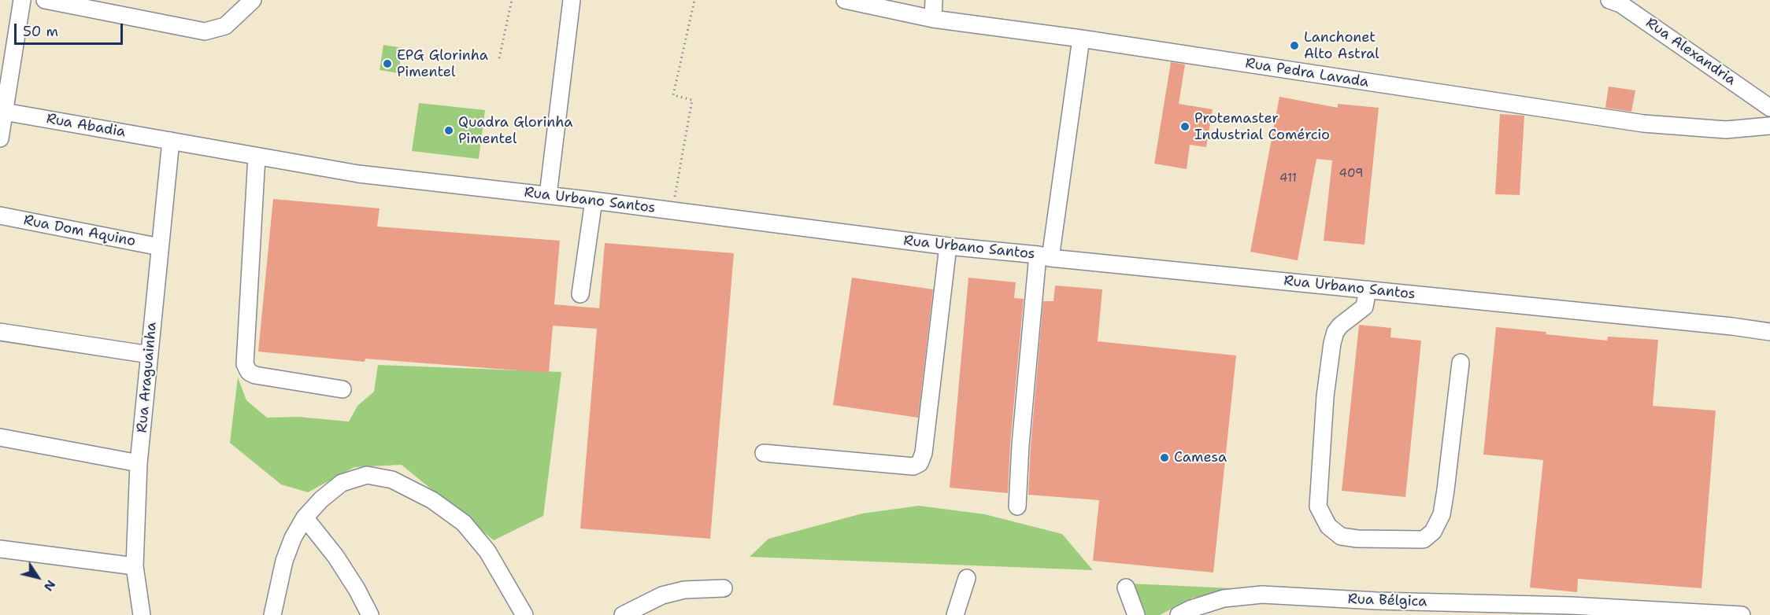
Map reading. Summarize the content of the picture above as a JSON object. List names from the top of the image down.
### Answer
{
  "streets": {
    "street": [
      "Rua Alexandria",
      "Rua Pedra Lavada",
      "Rua Abadia",
      "Rua Urbano Santos",
      "Rua Dom Aquino",
      "Rua Araguainha",
      "Rua Bélgica"
    ]
  },
  "crossings": [
    ["Rua Abadia", "Rua Urbano Santos"],
    ["Rua Abadia", "Rua Araguainha"],
    ["Rua Urbano Santos", "Rua Araguainha"],
    ["Rua Dom Aquino", "Rua Araguainha"]
  ],
  "places": [
    "Lanchonet Alto Astral",
    "EPG Glorinha Pimentel",
    "Protemaster Industrial Comércio",
    "Quadra Glorinha Pimentel",
    "Camesa"
  ],
  "house_numbers": ["409", "411"],
  "scale_bar": "50 m",
  "north": "bottom right"
}
